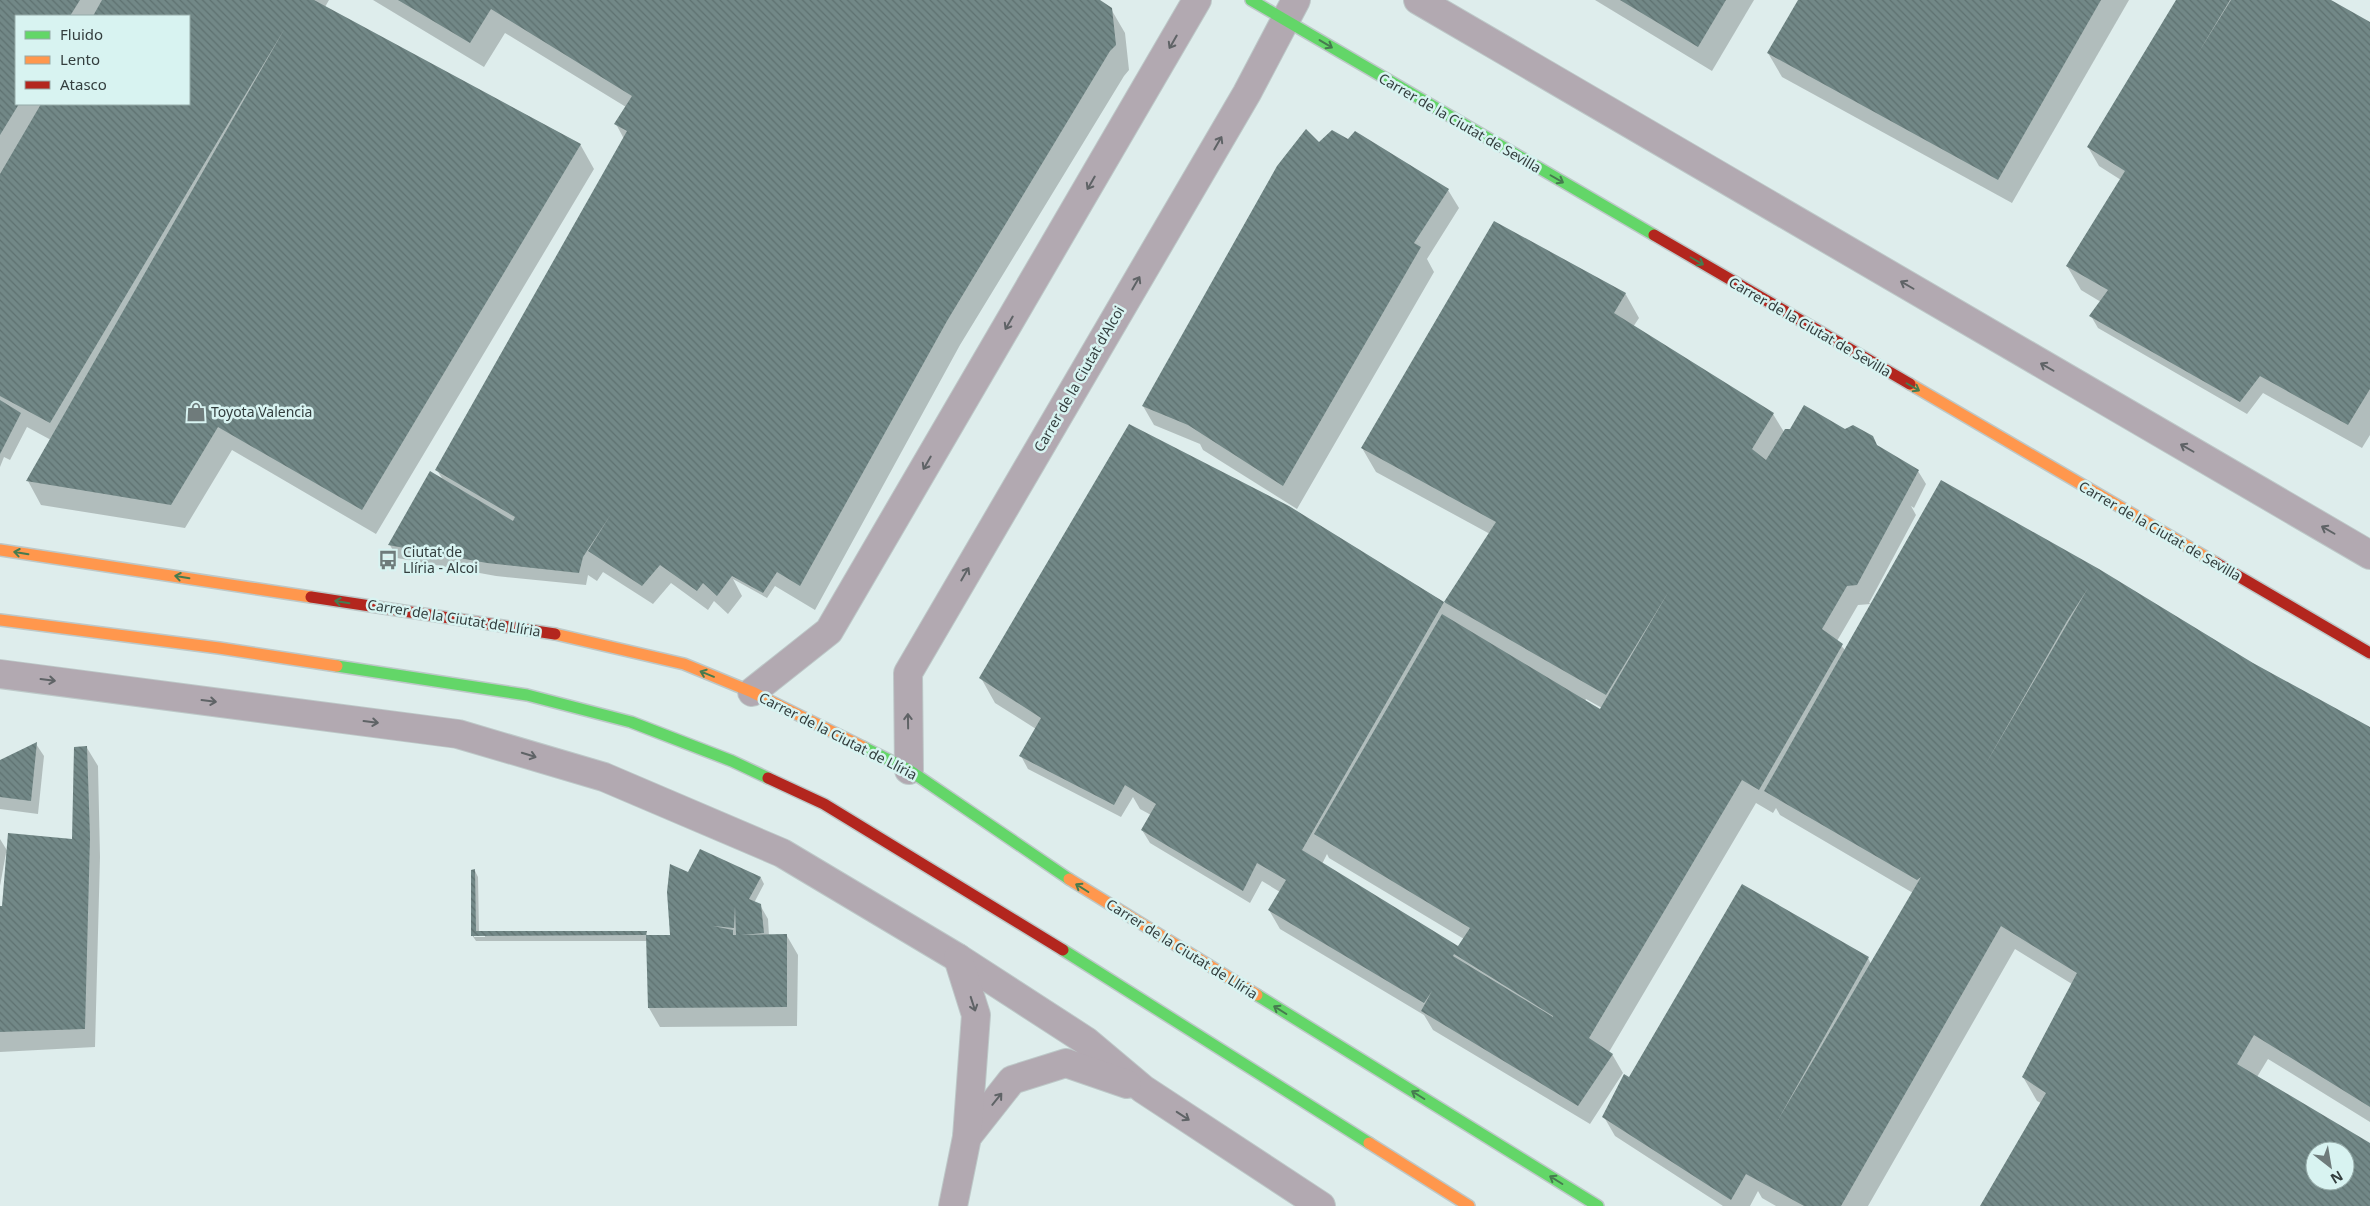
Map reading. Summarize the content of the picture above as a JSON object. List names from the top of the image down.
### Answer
{
  "streets": {
    "street": ["Carrer de la Ciutat de Sevilla", "Carrer de la Ciutat d'Alcoi", "Carrer de la Ciutat de Llíria"]
  },
  "crossings": [
    ["Carrer de la Ciutat de Sevilla", "Carrer de la Ciutat d'Alcoi"],
    ["Carrer de la Ciutat d'Alcoi", "Carrer de la Ciutat de Llíria"]
  ],
  "places": {
    "shop": ["Toyota Valencia"],
    "bus stop": ["Ciutat de Llíria - Alcoi"]
  },
  "legend": ["Fluido", "Lento", "Atasco"],
  "north": "bottom right"
}
